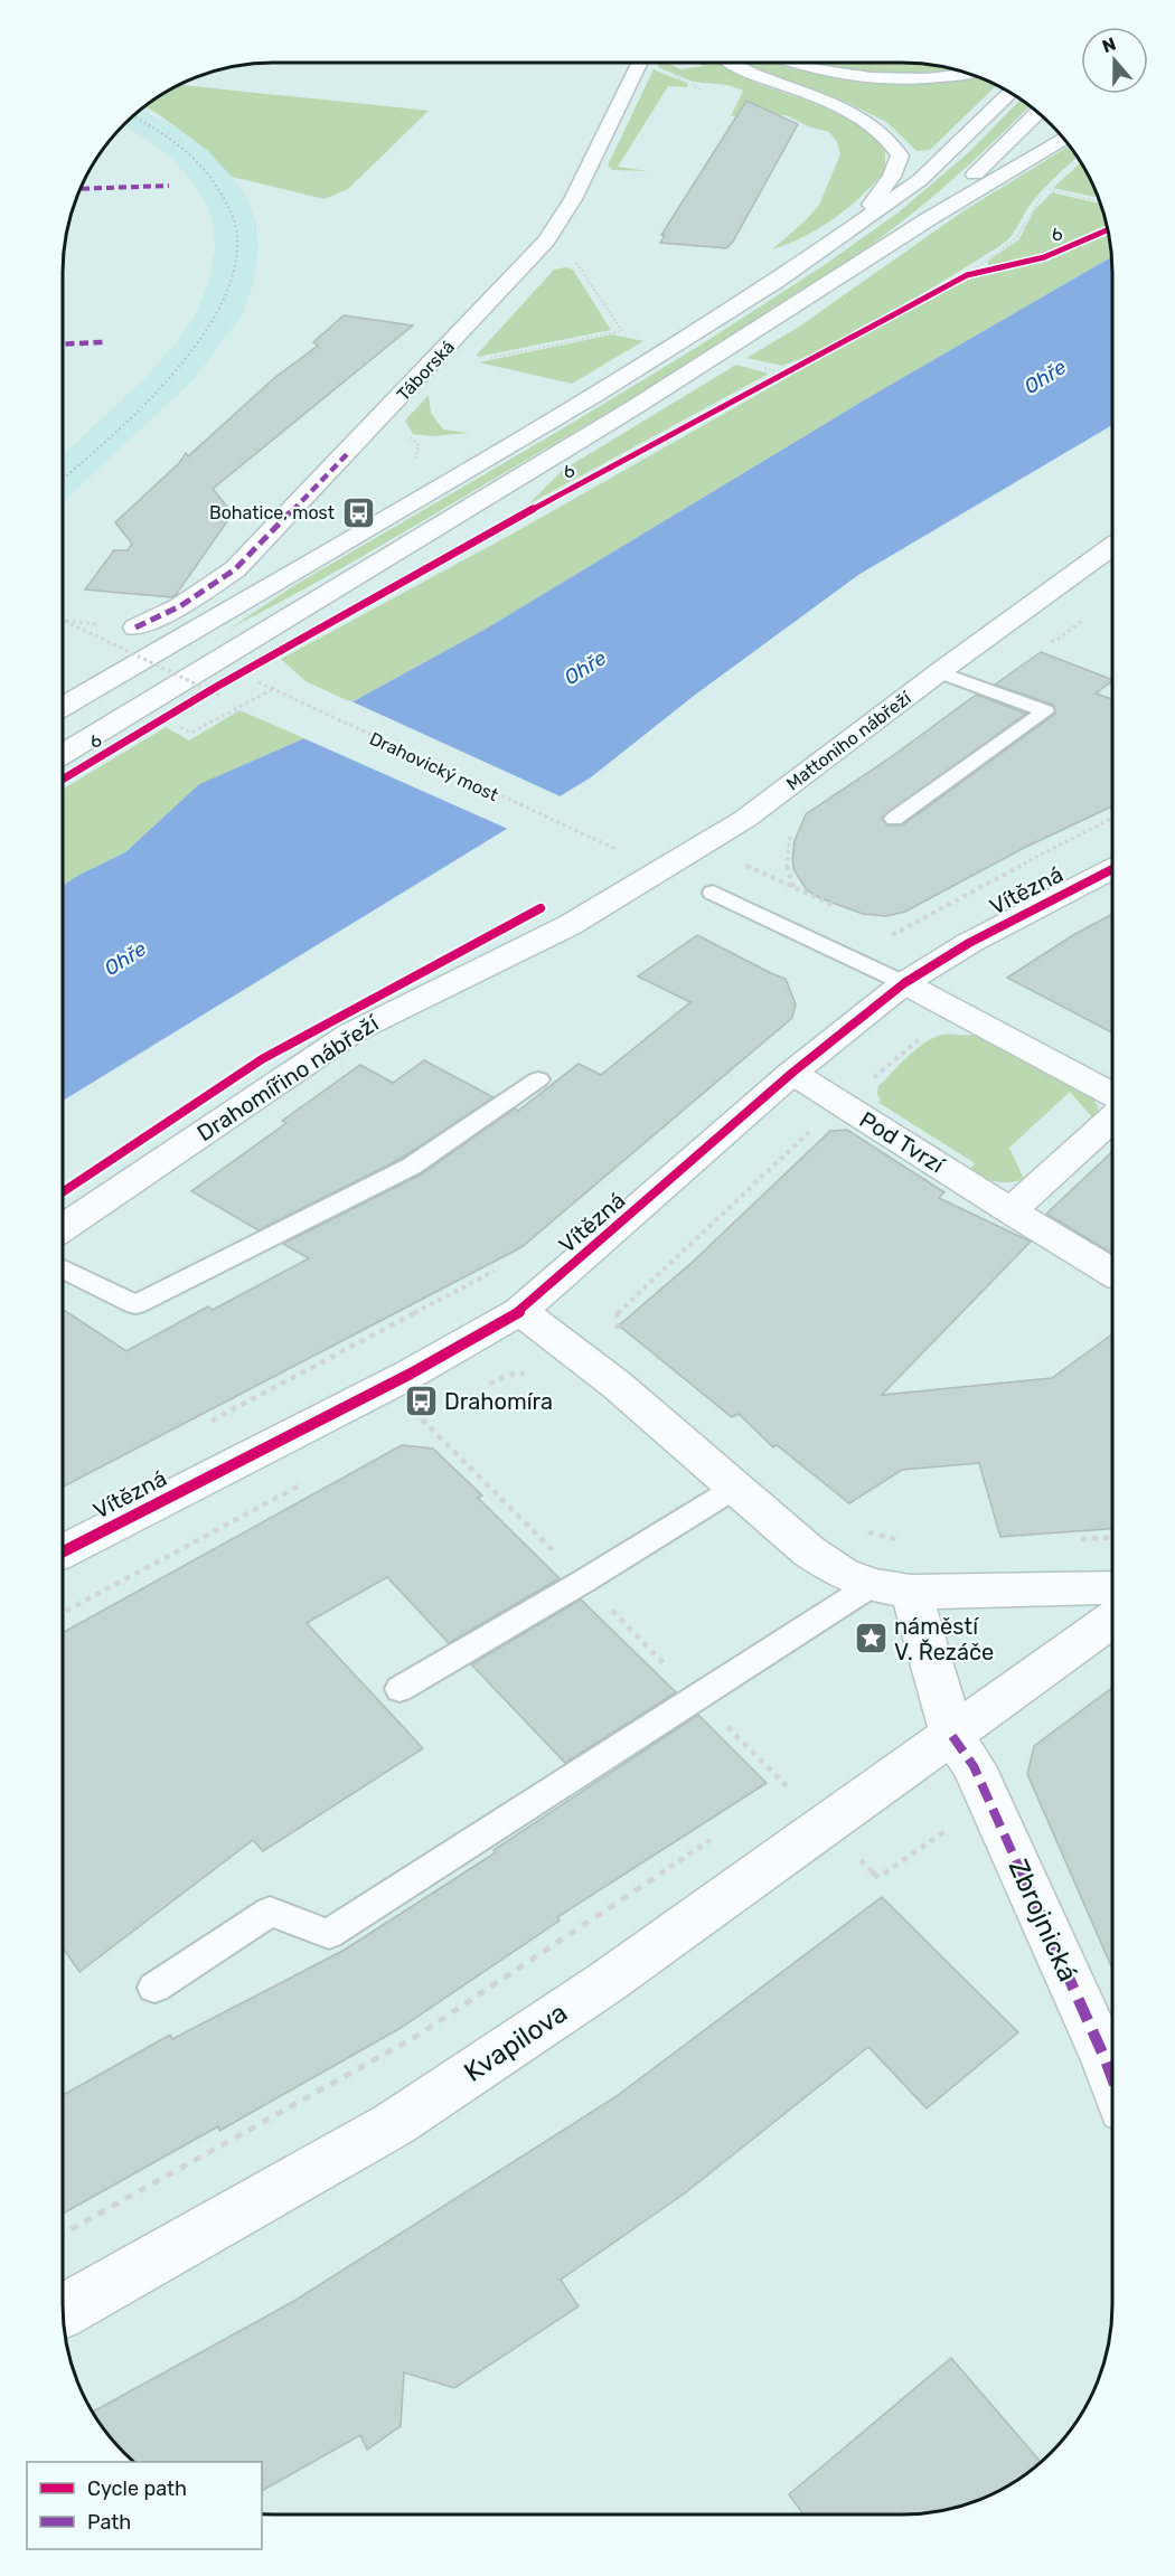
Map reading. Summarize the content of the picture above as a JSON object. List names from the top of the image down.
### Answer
{
  "streets": {
    "main road": [
      "6",
      "Táborská",
      "Mattoniho nábřeží",
      "Vítězná",
      "Drahomířino nábřeží",
      "Pod Tvrzí",
      "Zbrojnická",
      "Kvapilova"
    ],
    "path": ["Drahovický most"],
    "cycle path": ["6"]
  },
  "crossings": [
    ["Mattoniho nábřeží", "Drahomířino nábřeží"],
    ["Vítězná", "Pod Tvrzí"],
    ["Zbrojnická", "Kvapilova"]
  ],
  "water": ["Ohře"],
  "places": {
    "bus stop": ["Bohatice, most", "Drahomíra"],
    "place": ["náměstí V. Řezáče"]
  },
  "legend": ["Cycle path", "Path"],
  "north": "top"
}
